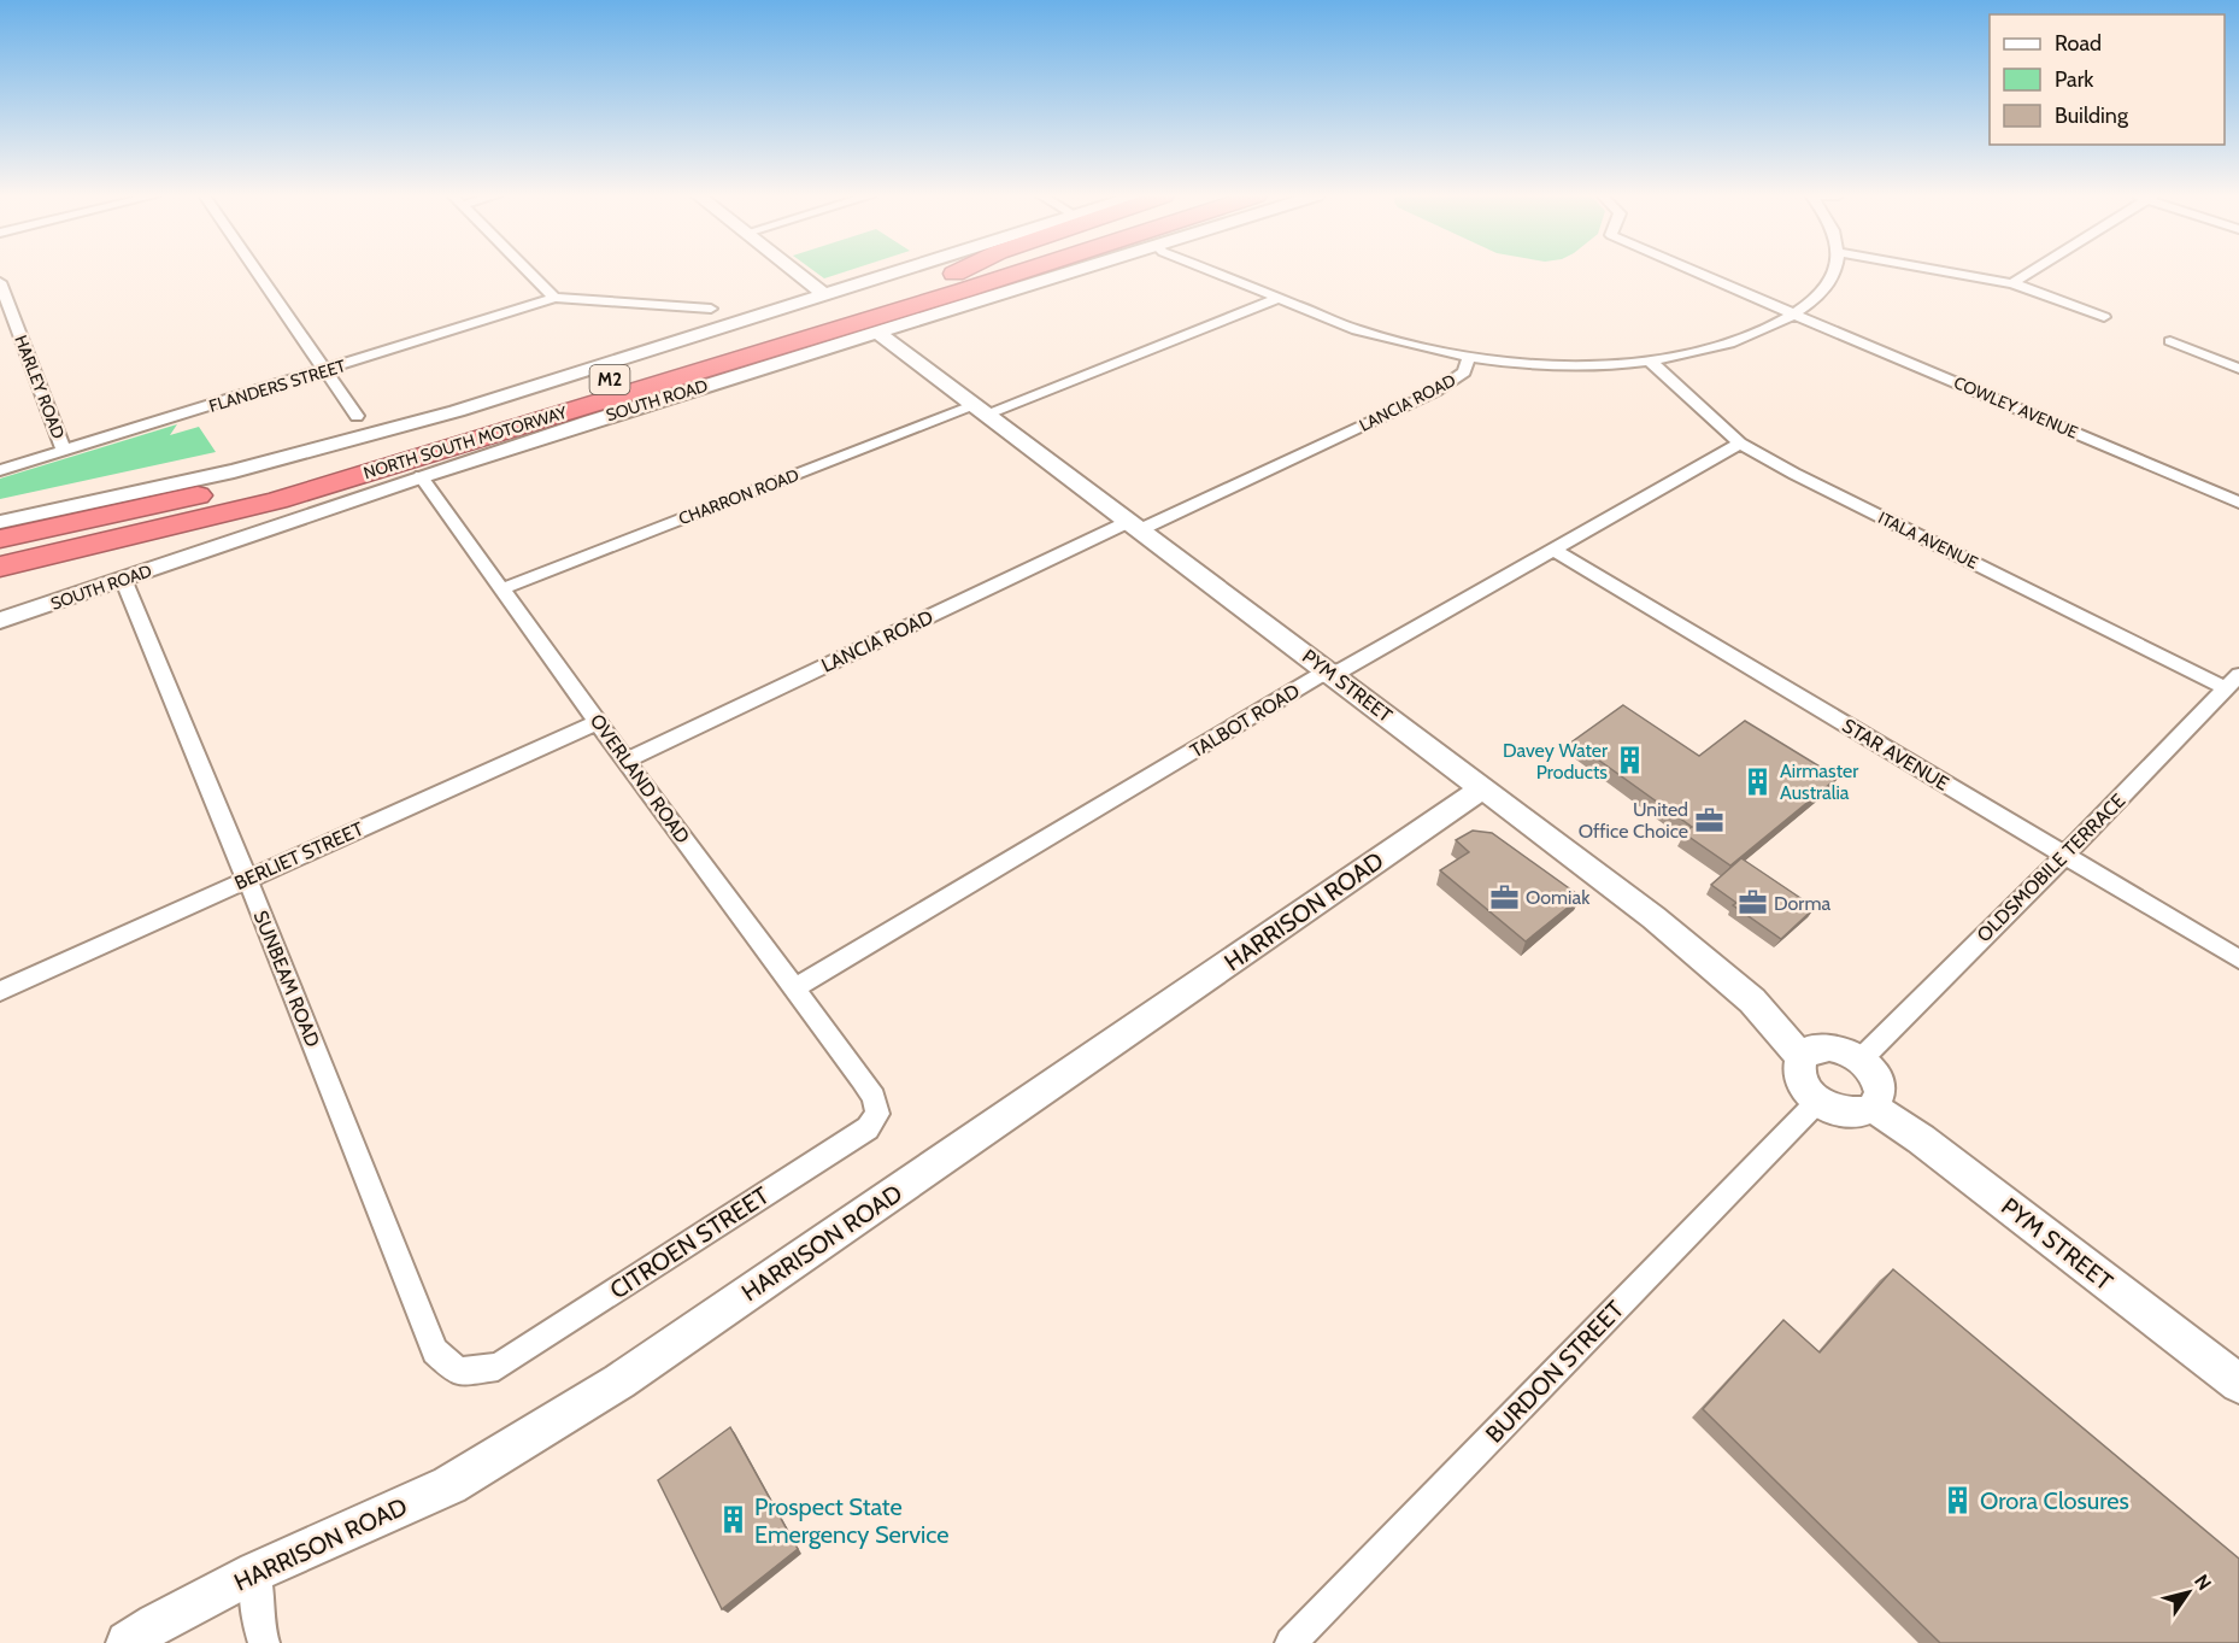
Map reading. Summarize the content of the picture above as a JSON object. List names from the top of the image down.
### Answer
{
  "streets": {
    "highway": ["M2", "NORTH SOUTH MOTORWAY"],
    "main road": ["SOUTH ROAD", "PYM STREET", "HARRISON ROAD"],
    "street": [
      "FLANDERS STREET",
      "HARLEY ROAD",
      "LANCIA ROAD",
      "COWLEY AVENUE",
      "CHARRON ROAD",
      "ITALA AVENUE",
      "TALBOT ROAD",
      "STAR AVENUE",
      "OVERLAND ROAD",
      "BERLIET STREET",
      "OLDSMOBILE TERRACE",
      "SUNBEAM ROAD",
      "CITROEN STREET",
      "BURDON STREET"
    ]
  },
  "crossings": [
    ["FLANDERS STREET", "HARLEY ROAD"],
    ["SOUTH ROAD", "PYM STREET"],
    ["SOUTH ROAD", "OVERLAND ROAD"],
    ["SOUTH ROAD", "SUNBEAM ROAD"],
    ["LANCIA ROAD", "PYM STREET"],
    ["LANCIA ROAD", "OVERLAND ROAD"],
    ["CHARRON ROAD", "PYM STREET"],
    ["CHARRON ROAD", "OVERLAND ROAD"],
    ["ITALA AVENUE", "TALBOT ROAD"],
    ["ITALA AVENUE", "OLDSMOBILE TERRACE"],
    ["PYM STREET", "TALBOT ROAD"],
    ["PYM STREET", "OLDSMOBILE TERRACE"],
    ["PYM STREET", "HARRISON ROAD"],
    ["PYM STREET", "BURDON STREET"],
    ["TALBOT ROAD", "STAR AVENUE"],
    ["TALBOT ROAD", "OVERLAND ROAD"],
    ["STAR AVENUE", "OLDSMOBILE TERRACE"],
    ["OVERLAND ROAD", "BERLIET STREET"],
    ["OVERLAND ROAD", "CITROEN STREET"],
    ["BERLIET STREET", "SUNBEAM ROAD"],
    ["OLDSMOBILE TERRACE", "BURDON STREET"],
    ["SUNBEAM ROAD", "CITROEN STREET"]
  ],
  "places": {
    "building": [
      "Davey Water Products",
      "Airmaster Australia",
      "Orora Closures",
      "Prospect State Emergency Service"
    ],
    "office": ["United Office Choice", "Oomiak", "Dorma"]
  },
  "legend": ["Road", "Park", "Building"],
  "north": "top right"
}
